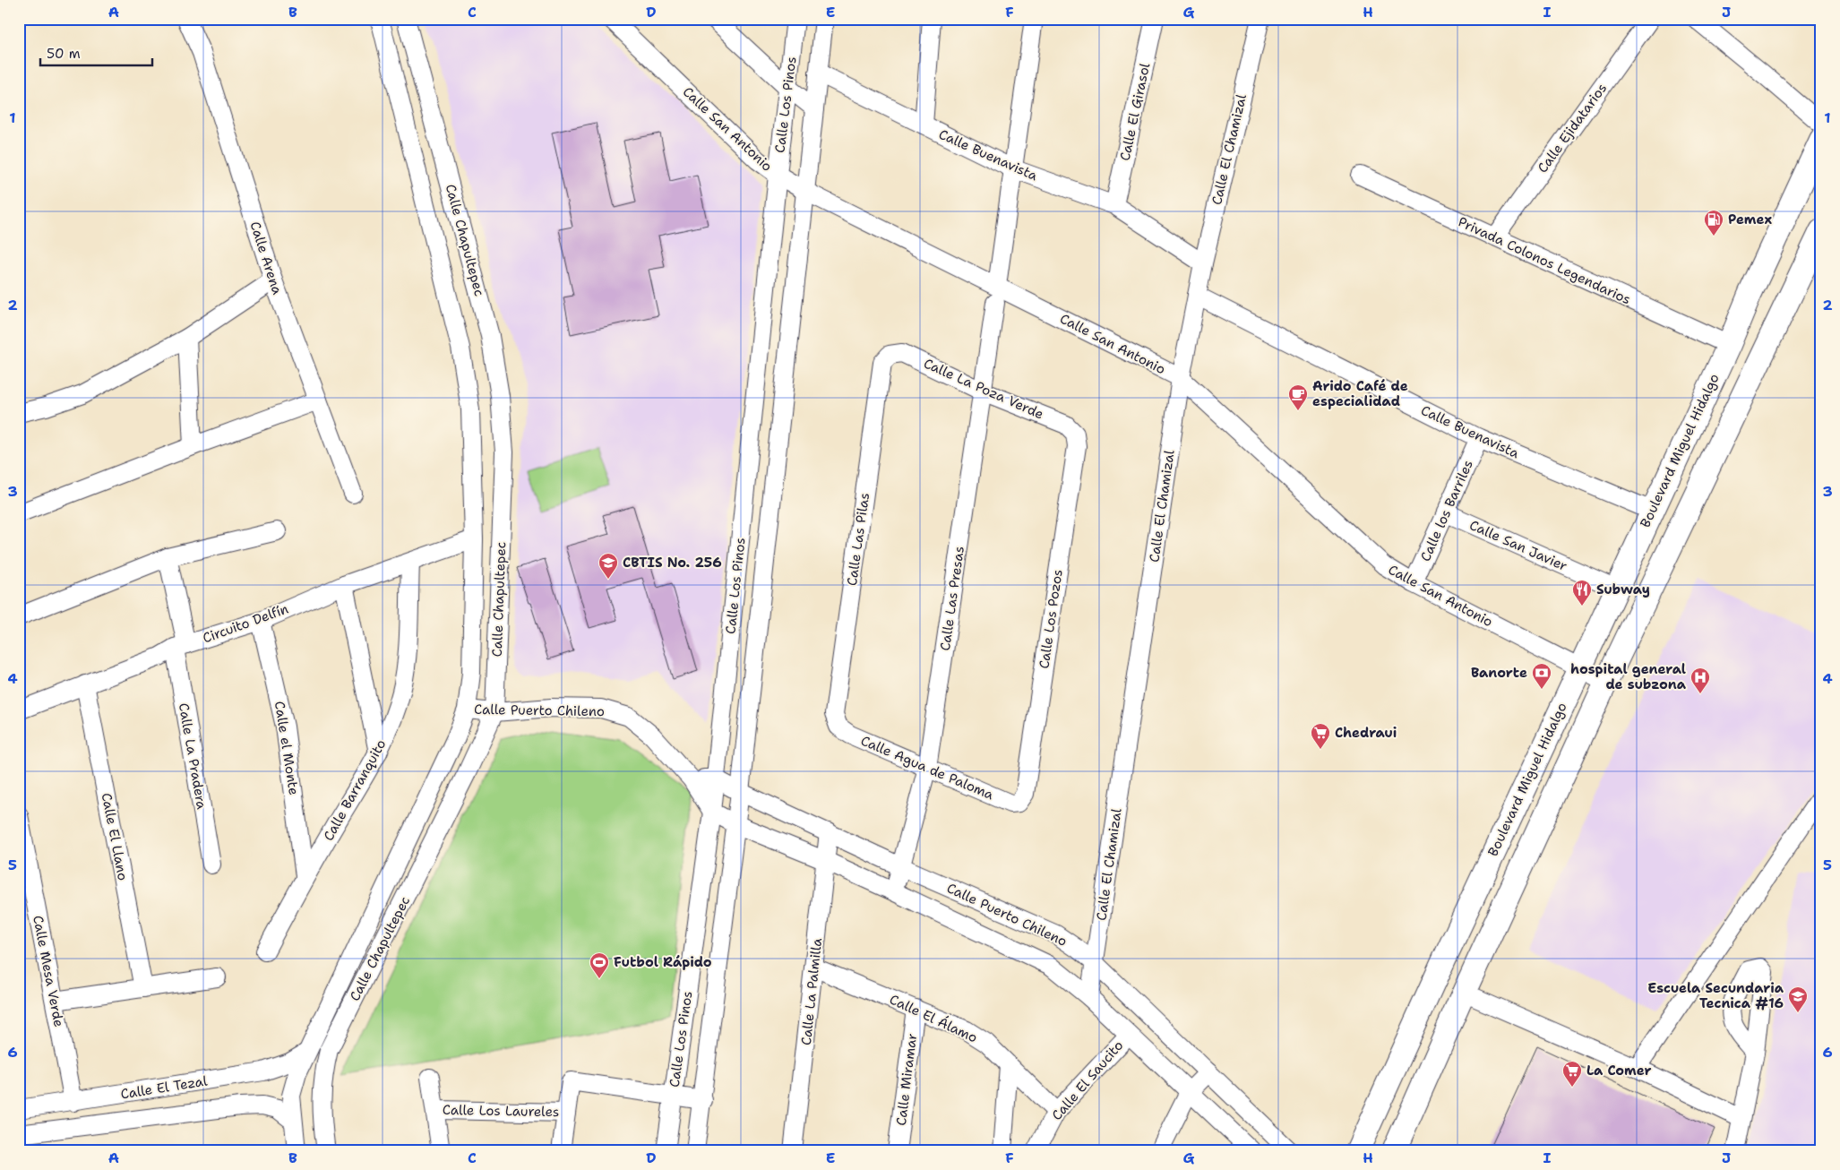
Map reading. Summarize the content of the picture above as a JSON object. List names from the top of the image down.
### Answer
{
  "streets": {
    "main road": ["Boulevard Miguel Hidalgo"],
    "street": [
      "Calle Los Pinos",
      "Calle El Girasol",
      "Calle Ejidatarios",
      "Calle San Antonio",
      "Calle El Chamizal",
      "Calle Buenavista",
      "Calle Chapultepec",
      "Calle Arena",
      "Privada Colonos Legendarios",
      "Calle La Poza Verde",
      "Calle los Barriles",
      "Calle Las Pilas",
      "Calle San Javier",
      "Calle Las Presas",
      "Calle Los Pozos",
      "Circuito Delfín",
      "Calle Puerto Chileno",
      "Calle el Monte",
      "Calle La Pradera",
      "Calle Agua de Paloma",
      "Calle Barranquito",
      "Calle El Llano",
      "Calle Mesa Verde",
      "Calle La Palmilla",
      "Calle El Álamo",
      "Calle Miramar",
      "Calle El Saucito",
      "Calle El Tezal",
      "Calle Los Laureles"
    ]
  },
  "crossings": [
    ["Calle Los Pinos", "Calle San Antonio"],
    ["Calle Los Pinos", "Calle Buenavista"],
    ["Calle Los Pinos", "Calle Puerto Chileno"],
    ["Calle El Girasol", "Calle Buenavista"],
    ["Calle Ejidatarios", "Privada Colonos Legendarios"],
    ["Calle San Antonio", "Calle El Chamizal"],
    ["Calle San Antonio", "Boulevard Miguel Hidalgo"],
    ["Calle San Antonio", "Calle los Barriles"],
    ["Calle San Antonio", "Calle Las Presas"],
    ["Calle El Chamizal", "Calle Buenavista"],
    ["Calle El Chamizal", "Calle Puerto Chileno"],
    ["Calle Buenavista", "Boulevard Miguel Hidalgo"],
    ["Calle Buenavista", "Calle los Barriles"],
    ["Calle Buenavista", "Calle Las Presas"],
    ["Calle Chapultepec", "Circuito Delfín"],
    ["Calle Chapultepec", "Calle Puerto Chileno"],
    ["Calle Chapultepec", "Calle El Tezal"],
    ["Privada Colonos Legendarios", "Boulevard Miguel Hidalgo"],
    ["Calle La Poza Verde", "Calle Las Pilas"],
    ["Calle La Poza Verde", "Calle Las Presas"],
    ["Calle La Poza Verde", "Calle Los Pozos"],
    ["Boulevard Miguel Hidalgo", "Calle San Javier"],
    ["Calle los Barriles", "Calle San Javier"],
    ["Calle Las Pilas", "Calle Agua de Paloma"],
    ["Calle Las Presas", "Calle Puerto Chileno"],
    ["Calle Las Presas", "Calle Agua de Paloma"],
    ["Calle Los Pozos", "Calle Agua de Paloma"],
    ["Circuito Delfín", "Calle el Monte"],
    ["Circuito Delfín", "Calle La Pradera"],
    ["Circuito Delfín", "Calle Barranquito"],
    ["Circuito Delfín", "Calle El Llano"],
    ["Calle Puerto Chileno", "Calle La Palmilla"],
    ["Calle Puerto Chileno", "Calle El Saucito"],
    ["Calle el Monte", "Calle Barranquito"],
    ["Calle Mesa Verde", "Calle El Tezal"],
    ["Calle La Palmilla", "Calle El Álamo"],
    ["Calle El Álamo", "Calle Miramar"],
    ["Calle El Álamo", "Calle El Saucito"]
  ],
  "places": {
    "fuel station": ["Pemex"],
    "cafe": ["Arido Café de especialidad"],
    "school or university": ["CBTIS No. 256", "Escuela Secundaria Tecnica #16"],
    "restaurant": ["Subway"],
    "bank": ["Banorte"],
    "hospital": ["hospital general de subzona"],
    "supermarket": ["Chedraui", "La Comer"],
    "sports": ["Futbol Rápido"]
  },
  "scale_bar": "50 m",
  "grid": {
    "columns": [
      "A",
      "B",
      "C",
      "D",
      "E",
      "F",
      "G",
      "H",
      "I",
      "J"
    ],
    "rows": [
      "1",
      "2",
      "3",
      "4",
      "5",
      "6"
    ]
  }
}
